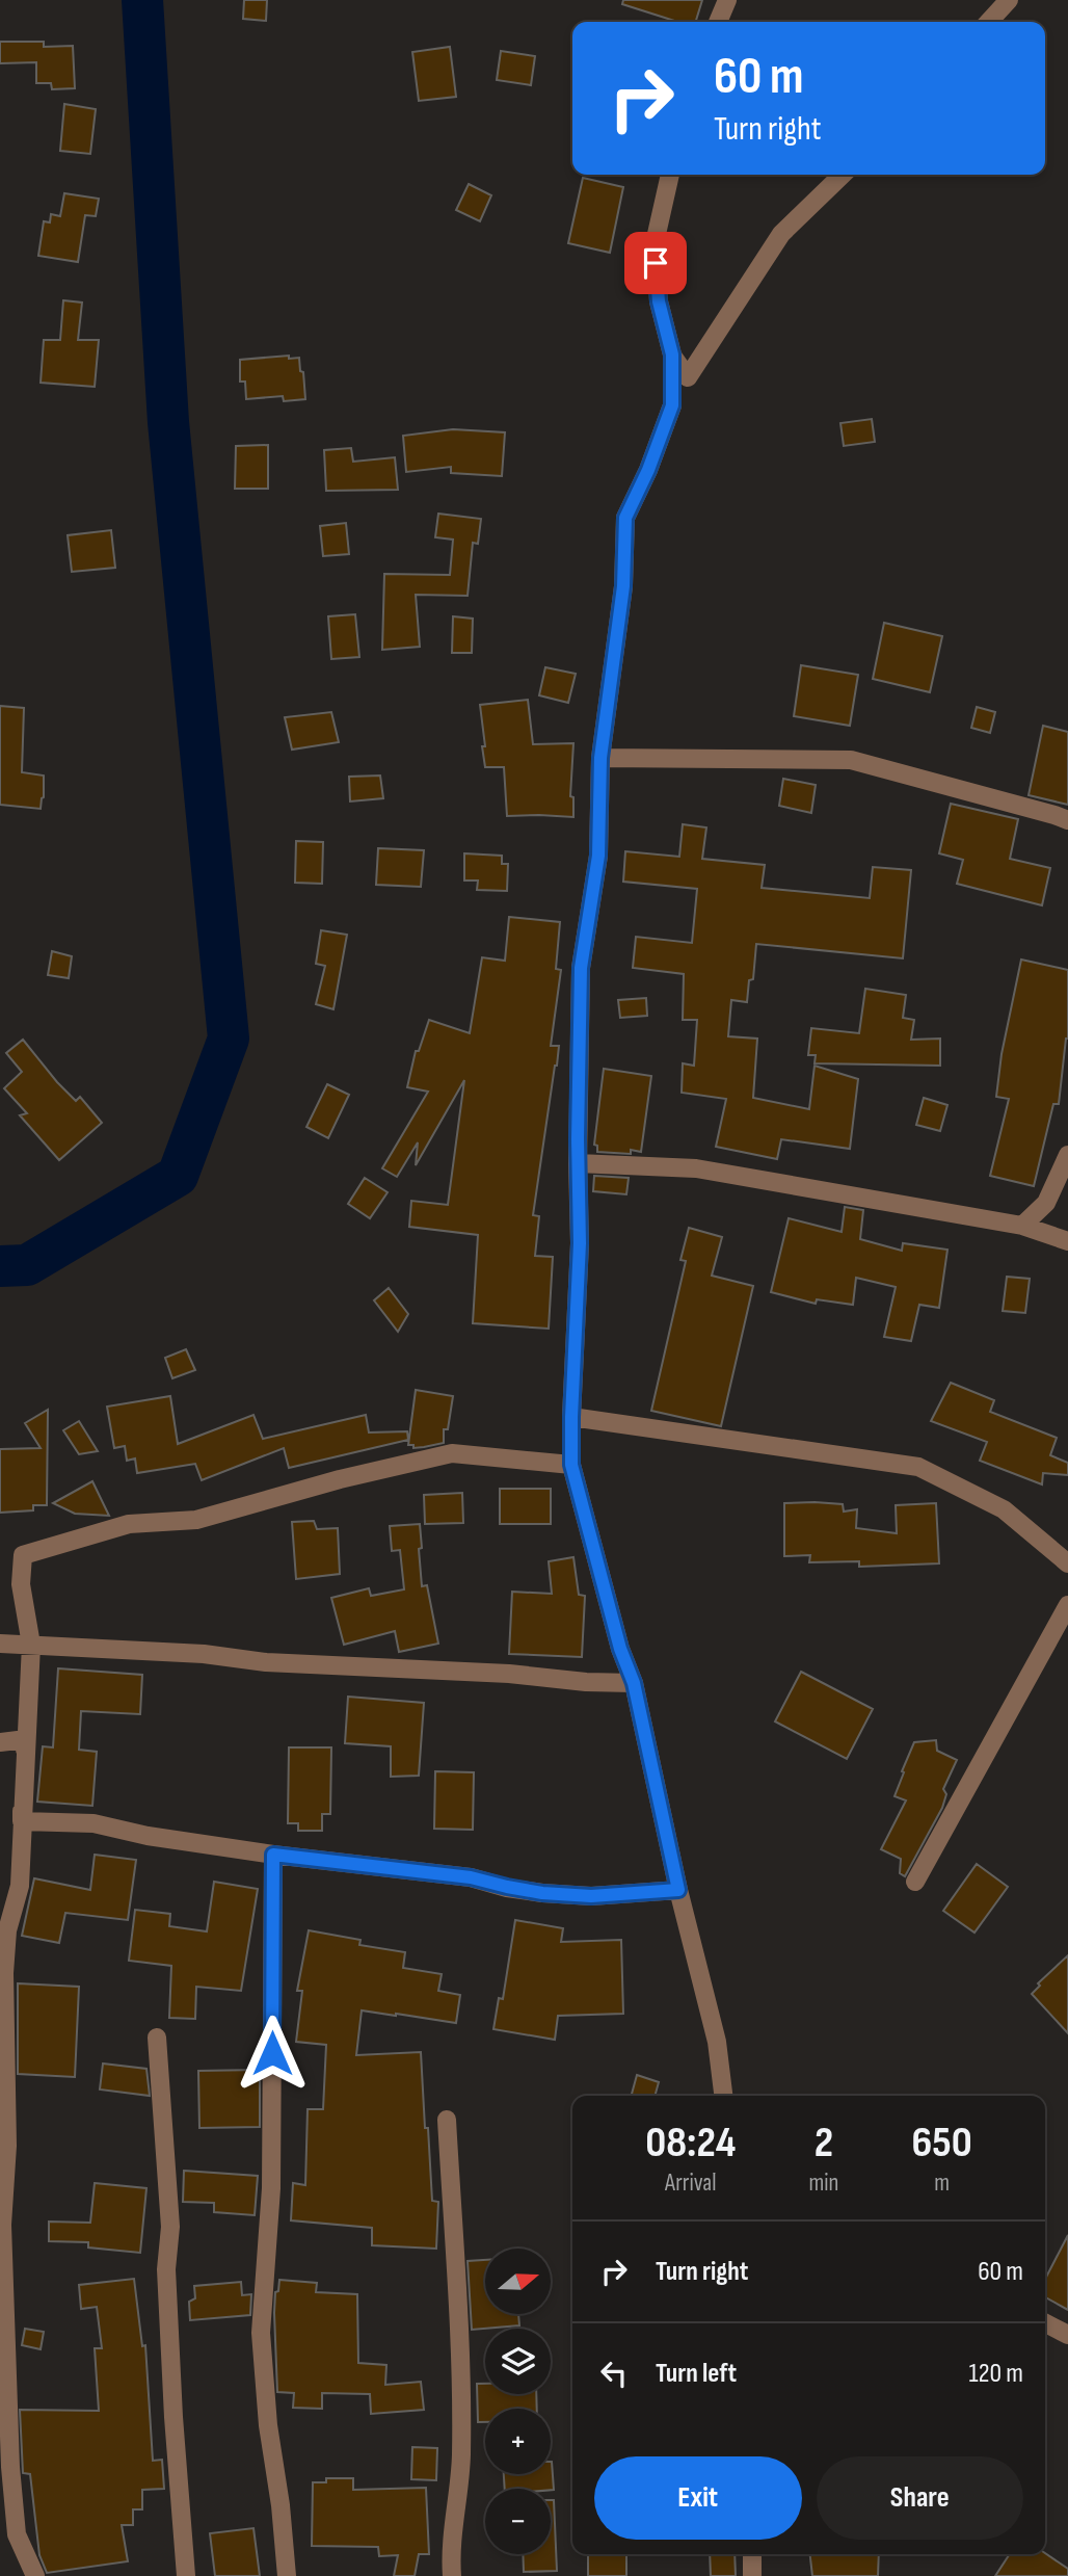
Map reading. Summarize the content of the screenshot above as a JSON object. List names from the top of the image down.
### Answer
{
  "north": "right",
  "page": {
    "turn": ["60 m", "Turn right"],
    "eta": [
      "08:24",
      "Arrival",
      "2",
      "min",
      "650",
      "m"
    ],
    "list": [
      {
        "name": "Turn right",
        "value": "60 m"
      },
      {
        "name": "Turn left",
        "value": "120 m"
      }
    ],
    "map_buttons": ["+", "−"],
    "buttons": ["Exit", "Share"]
  }
}
